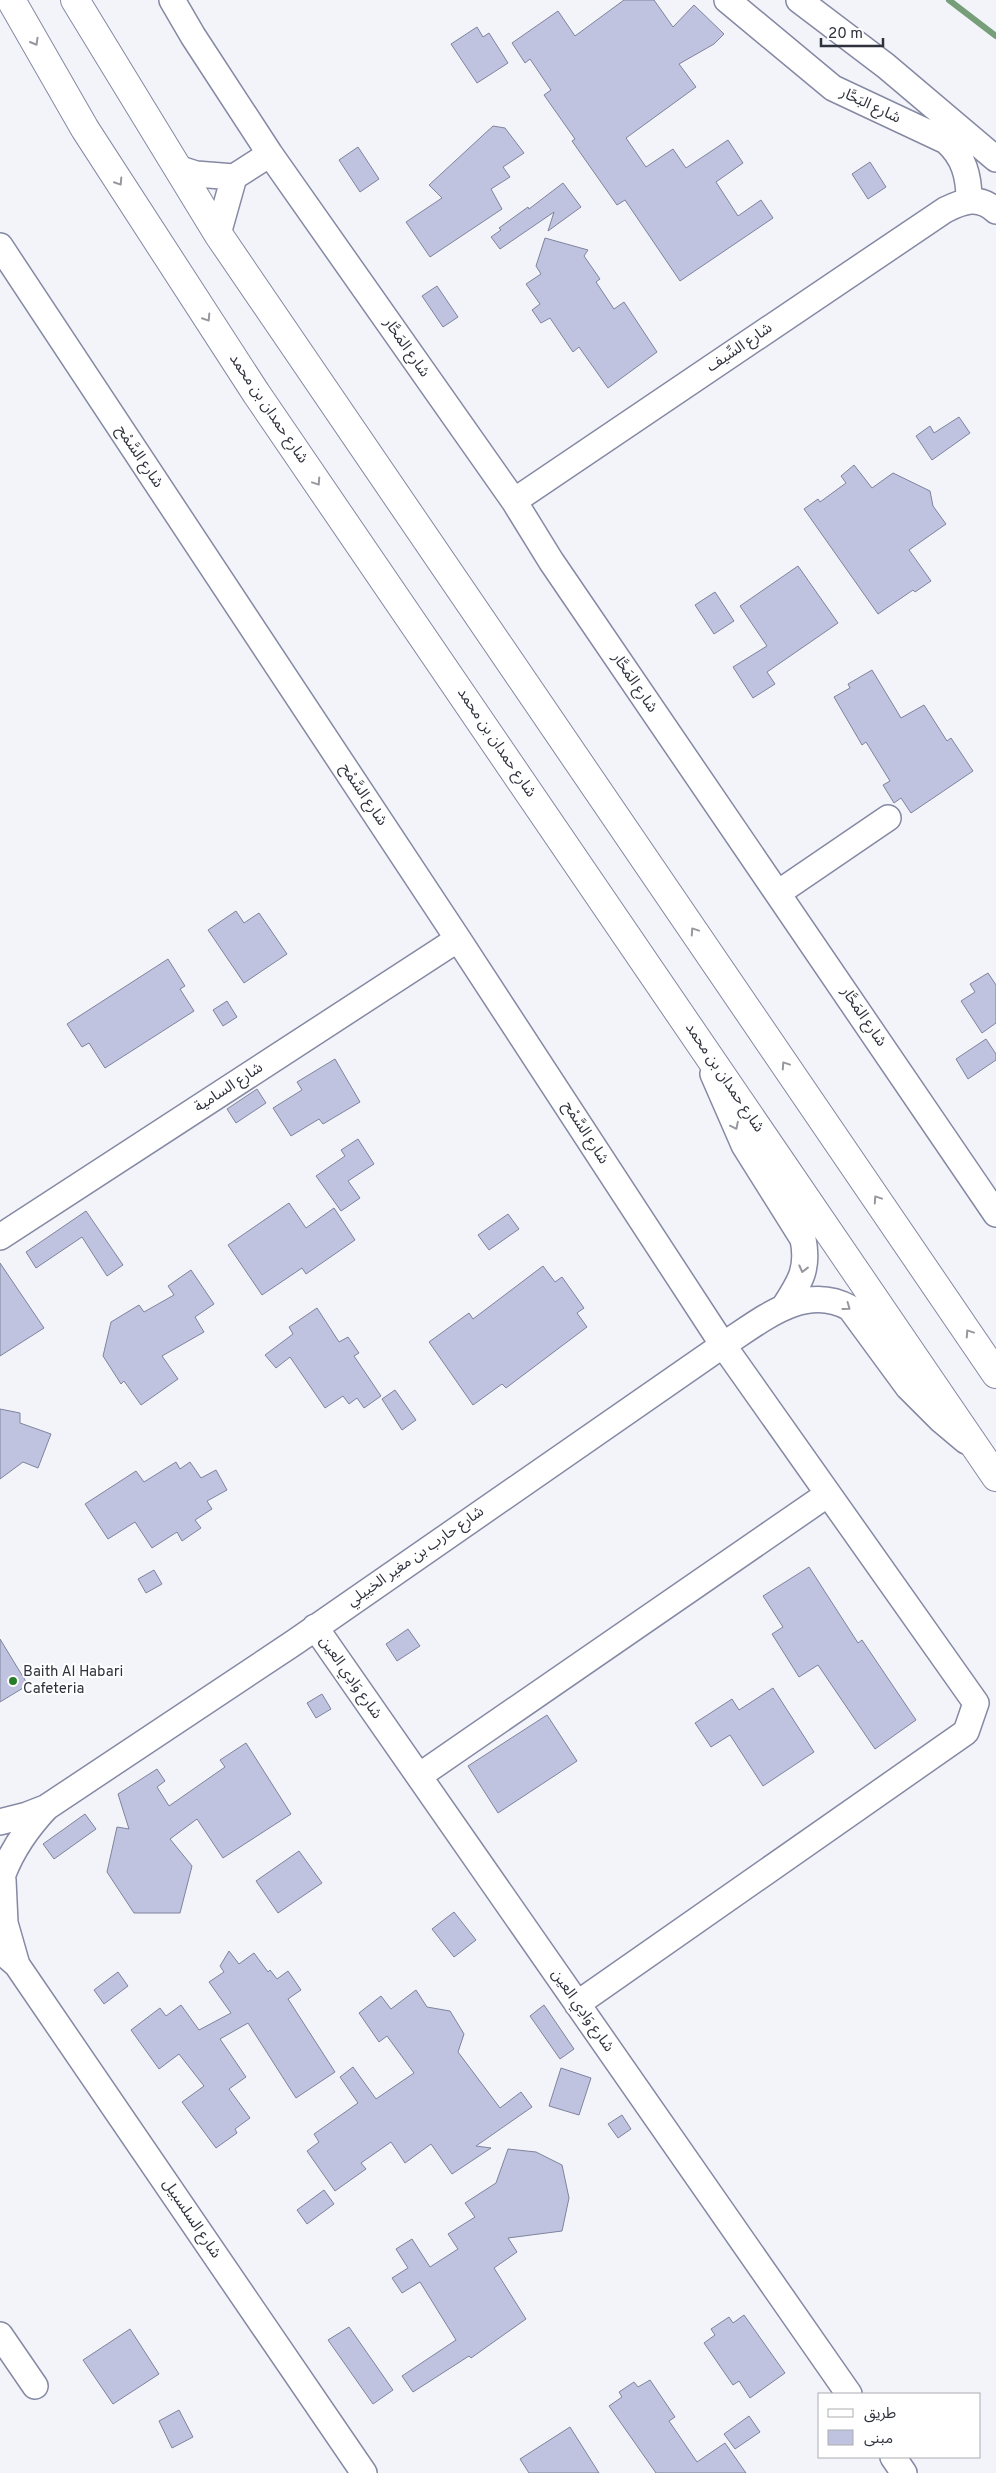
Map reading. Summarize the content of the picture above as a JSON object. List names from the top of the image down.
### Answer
{
  "streets": {
    "main road": ["شارع حمدان بن محمد"],
    "street": [
      "شارع البَحَّار",
      "شارع المَحَّار",
      "شارع السِّيف",
      "شارع السَّمْح",
      "شارع السامية",
      "شارع حارب بن مغير الخييلي",
      "شارع وَادِي العين",
      "شارع السلسبيل"
    ]
  },
  "crossings": [
    ["شارع البَحَّار", "شارع السِّيف"],
    ["شارع المَحَّار", "شارع السِّيف"],
    ["شارع حمدان بن محمد", "شارع حارب بن مغير الخييلي"],
    ["شارع السَّمْح", "شارع السامية"],
    ["شارع السَّمْح", "شارع حارب بن مغير الخييلي"],
    ["شارع السَّمْح", "شارع وَادِي العين"],
    ["شارع حارب بن مغير الخييلي", "شارع وَادِي العين"],
    ["شارع حارب بن مغير الخييلي", "شارع السلسبيل"]
  ],
  "places": ["Baith Al Habari Cafeteria"],
  "legend": ["طريق", "مبنى"],
  "scale_bar": "20 m"
}
